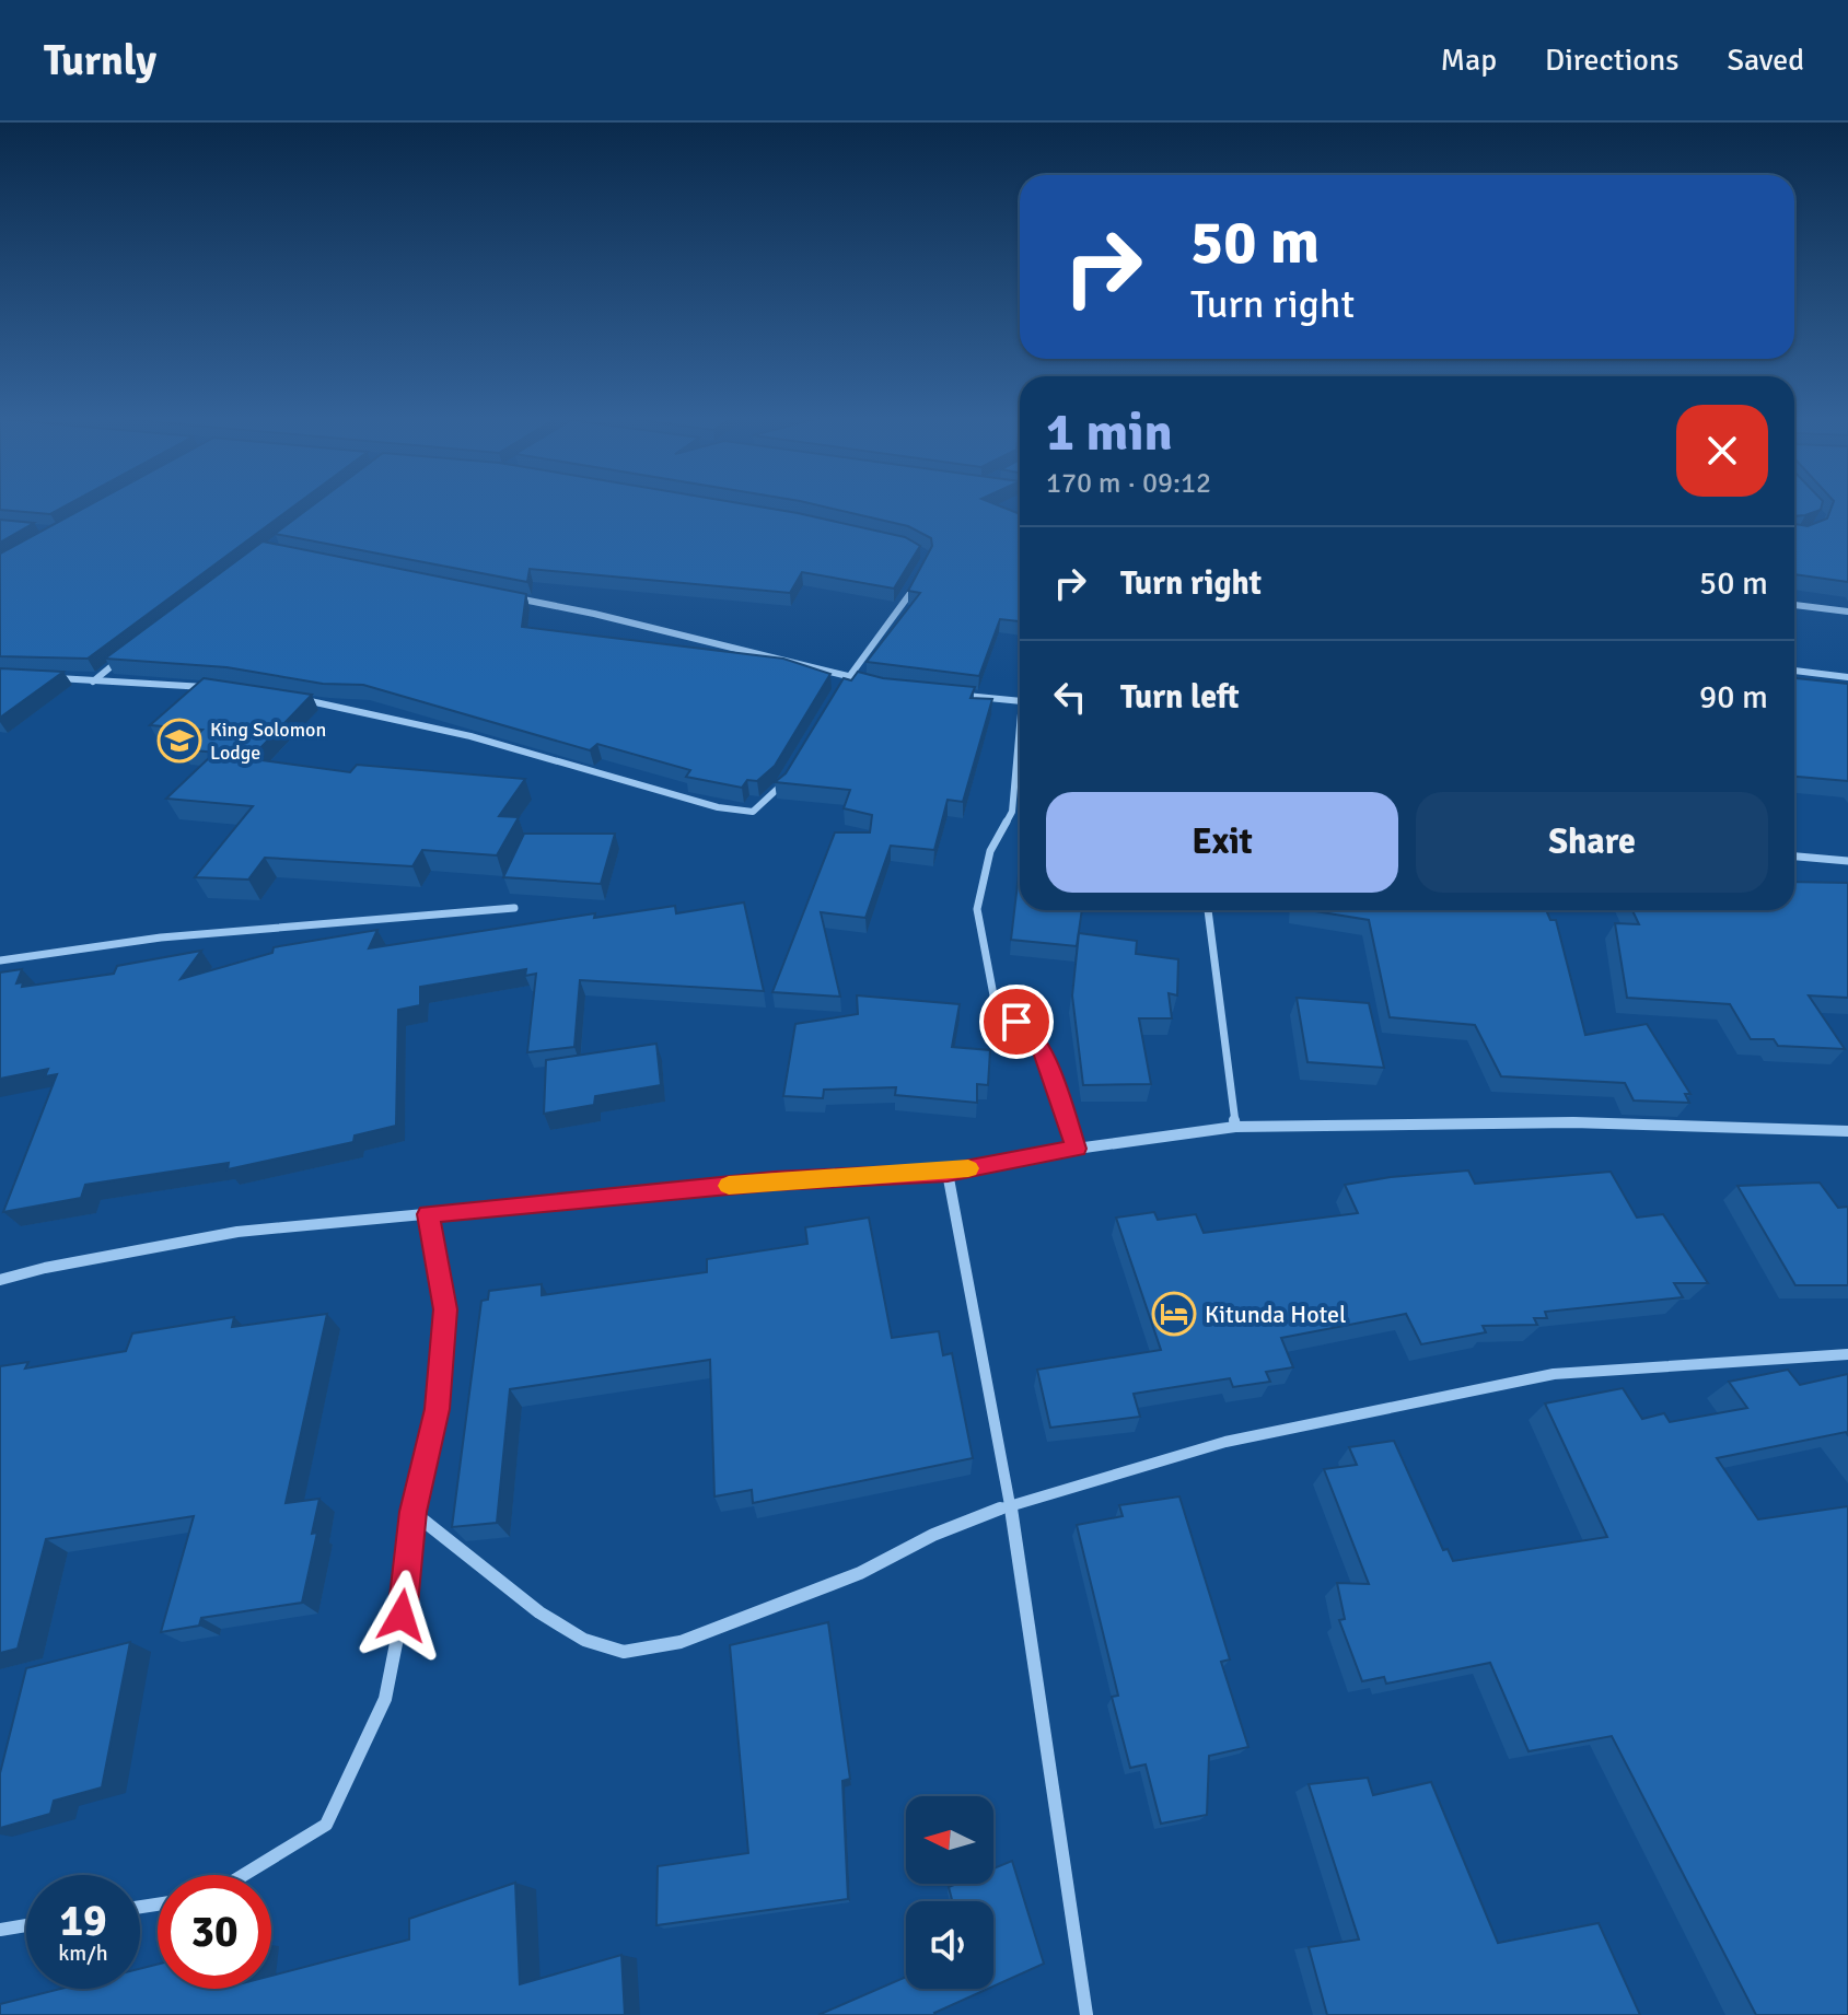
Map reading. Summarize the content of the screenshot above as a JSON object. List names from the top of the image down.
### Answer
{
  "places": {
    "school or university": ["King Solomon Lodge"],
    "hotel": ["Kitunda Hotel"]
  },
  "north": "left",
  "page": {
    "header": "Turnly",
    "nav": ["Map", "Directions", "Saved"],
    "turn": ["50 m", "Turn right"],
    "heading": ["1 min", "170 m · 09:12"],
    "list": [
      {
        "name": "Turn right",
        "value": "50 m"
      },
      {
        "name": "Turn left",
        "value": "90 m"
      }
    ],
    "buttons": ["Exit", "Share"],
    "speed": "19 km/h",
    "limit": "30"
  }
}
